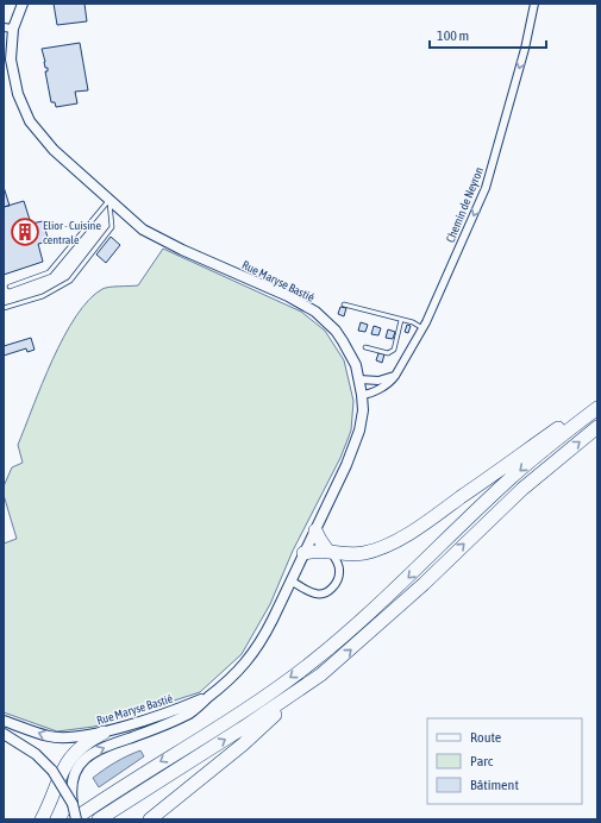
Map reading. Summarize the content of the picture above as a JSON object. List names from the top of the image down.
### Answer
{
  "streets": {
    "main road": ["Rue Maryse Bastié"],
    "street": ["Chemin de Neyron"]
  },
  "crossings": [
    ["Chemin de Neyron", "Rue Maryse Bastié"]
  ],
  "one_way": ["Chemin de Neyron"],
  "places": {
    "building": ["Elior - Cuisine centrale"]
  },
  "legend": ["Route", "Parc", "Bâtiment"],
  "scale_bar": "100 m"
}
